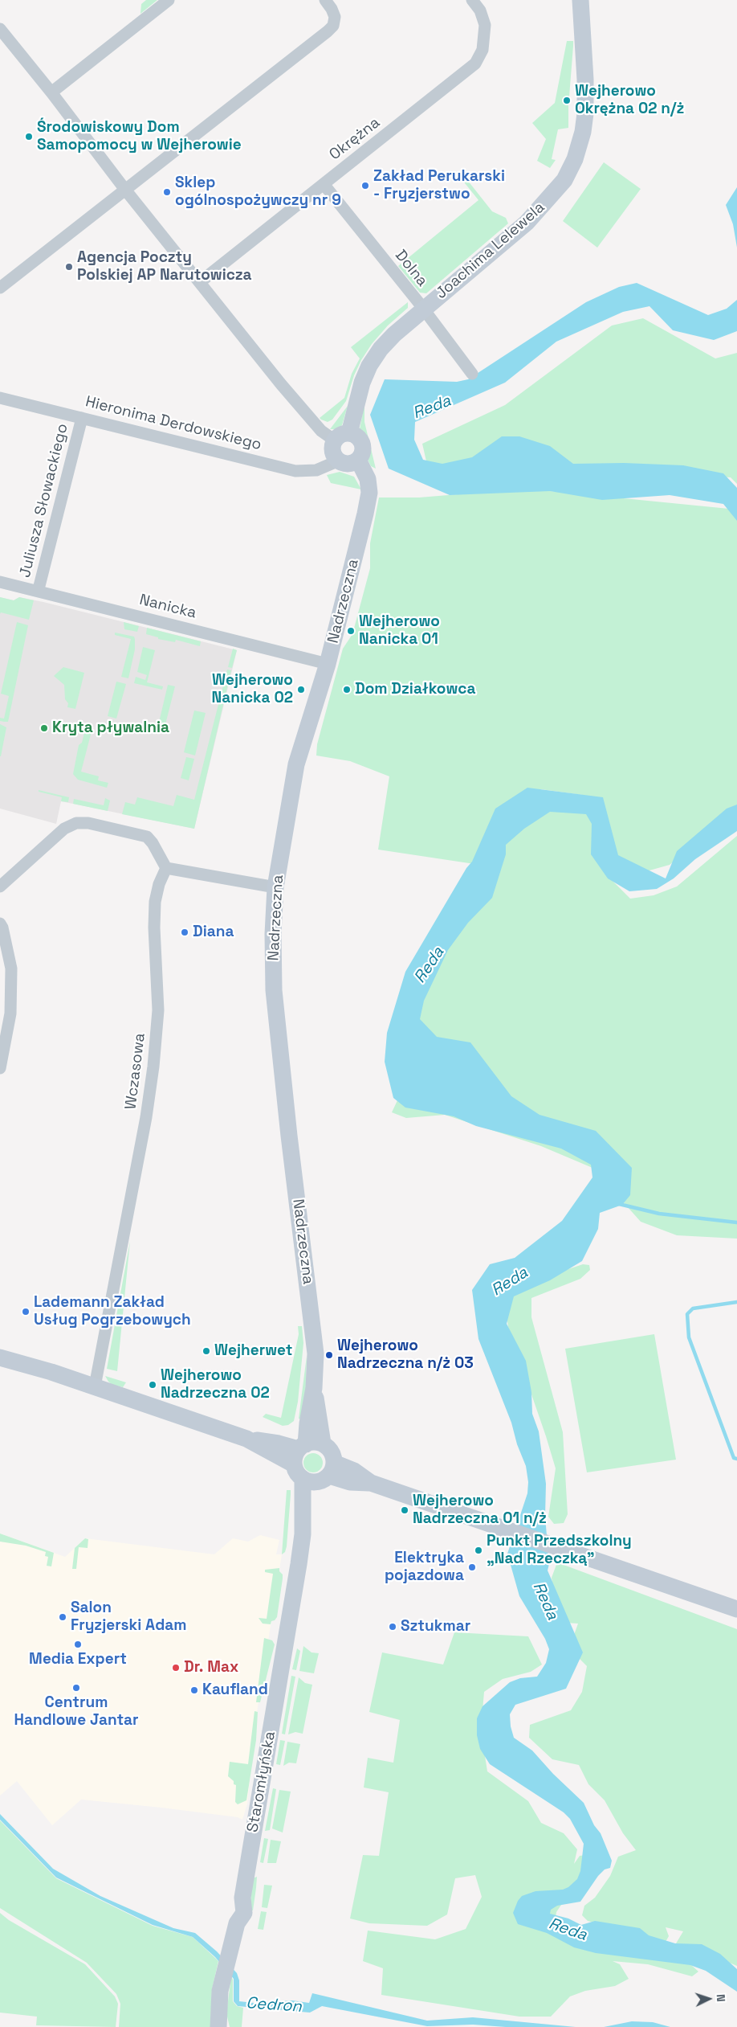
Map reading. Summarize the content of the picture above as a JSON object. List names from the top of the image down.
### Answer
{
  "streets": {
    "main road": ["Joachima Lelewela", "Nadrzeczna", "Staromłyńska"],
    "street": [
      "Okrężna",
      "Dolna",
      "Hieronima Derdowskiego",
      "Juliusza Słowackiego",
      "Nanicka",
      "Wczasowa"
    ]
  },
  "crossings": [
    ["Okrężna", "Dolna"],
    ["Joachima Lelewela", "Dolna"],
    ["Joachima Lelewela", "Hieronima Derdowskiego"],
    ["Joachima Lelewela", "Nadrzeczna"],
    ["Hieronima Derdowskiego", "Juliusza Słowackiego"],
    ["Hieronima Derdowskiego", "Nadrzeczna"],
    ["Juliusza Słowackiego", "Nanicka"],
    ["Nadrzeczna", "Nanicka"]
  ],
  "water": ["Reda", "Cedron"],
  "places": [
    "Wejherowo Okrężna 02 n/ż",
    "Środowiskowy Dom Samopomocy w Wejherowie",
    "Zakład Perukarski - Fryzjerstwo",
    "Sklep ogólnospożywczy nr 9",
    "Agencja Poczty Polskiej AP Narutowicza",
    "Wejherowo Nanicka 01",
    "Wejherowo Nanicka 02",
    "Dom Działkowca",
    "Kryta pływalnia",
    "Diana",
    "Lademann Zakład Usług Pogrzebowych",
    "Wejherwet",
    "Wejherowo Nadrzeczna n/ż 03",
    "Wejherowo Nadrzeczna 02",
    "Wejherowo Nadrzeczna 01 n/ż",
    "Punkt Przedszkolny „Nad Rzeczką”",
    "Elektryka pojazdowa",
    "Salon Fryzjerski Adam",
    "Sztukmar",
    "Media Expert",
    "Dr. Max",
    "Centrum Handlowe Jantar",
    "Kaufland"
  ],
  "north": "right"
}
